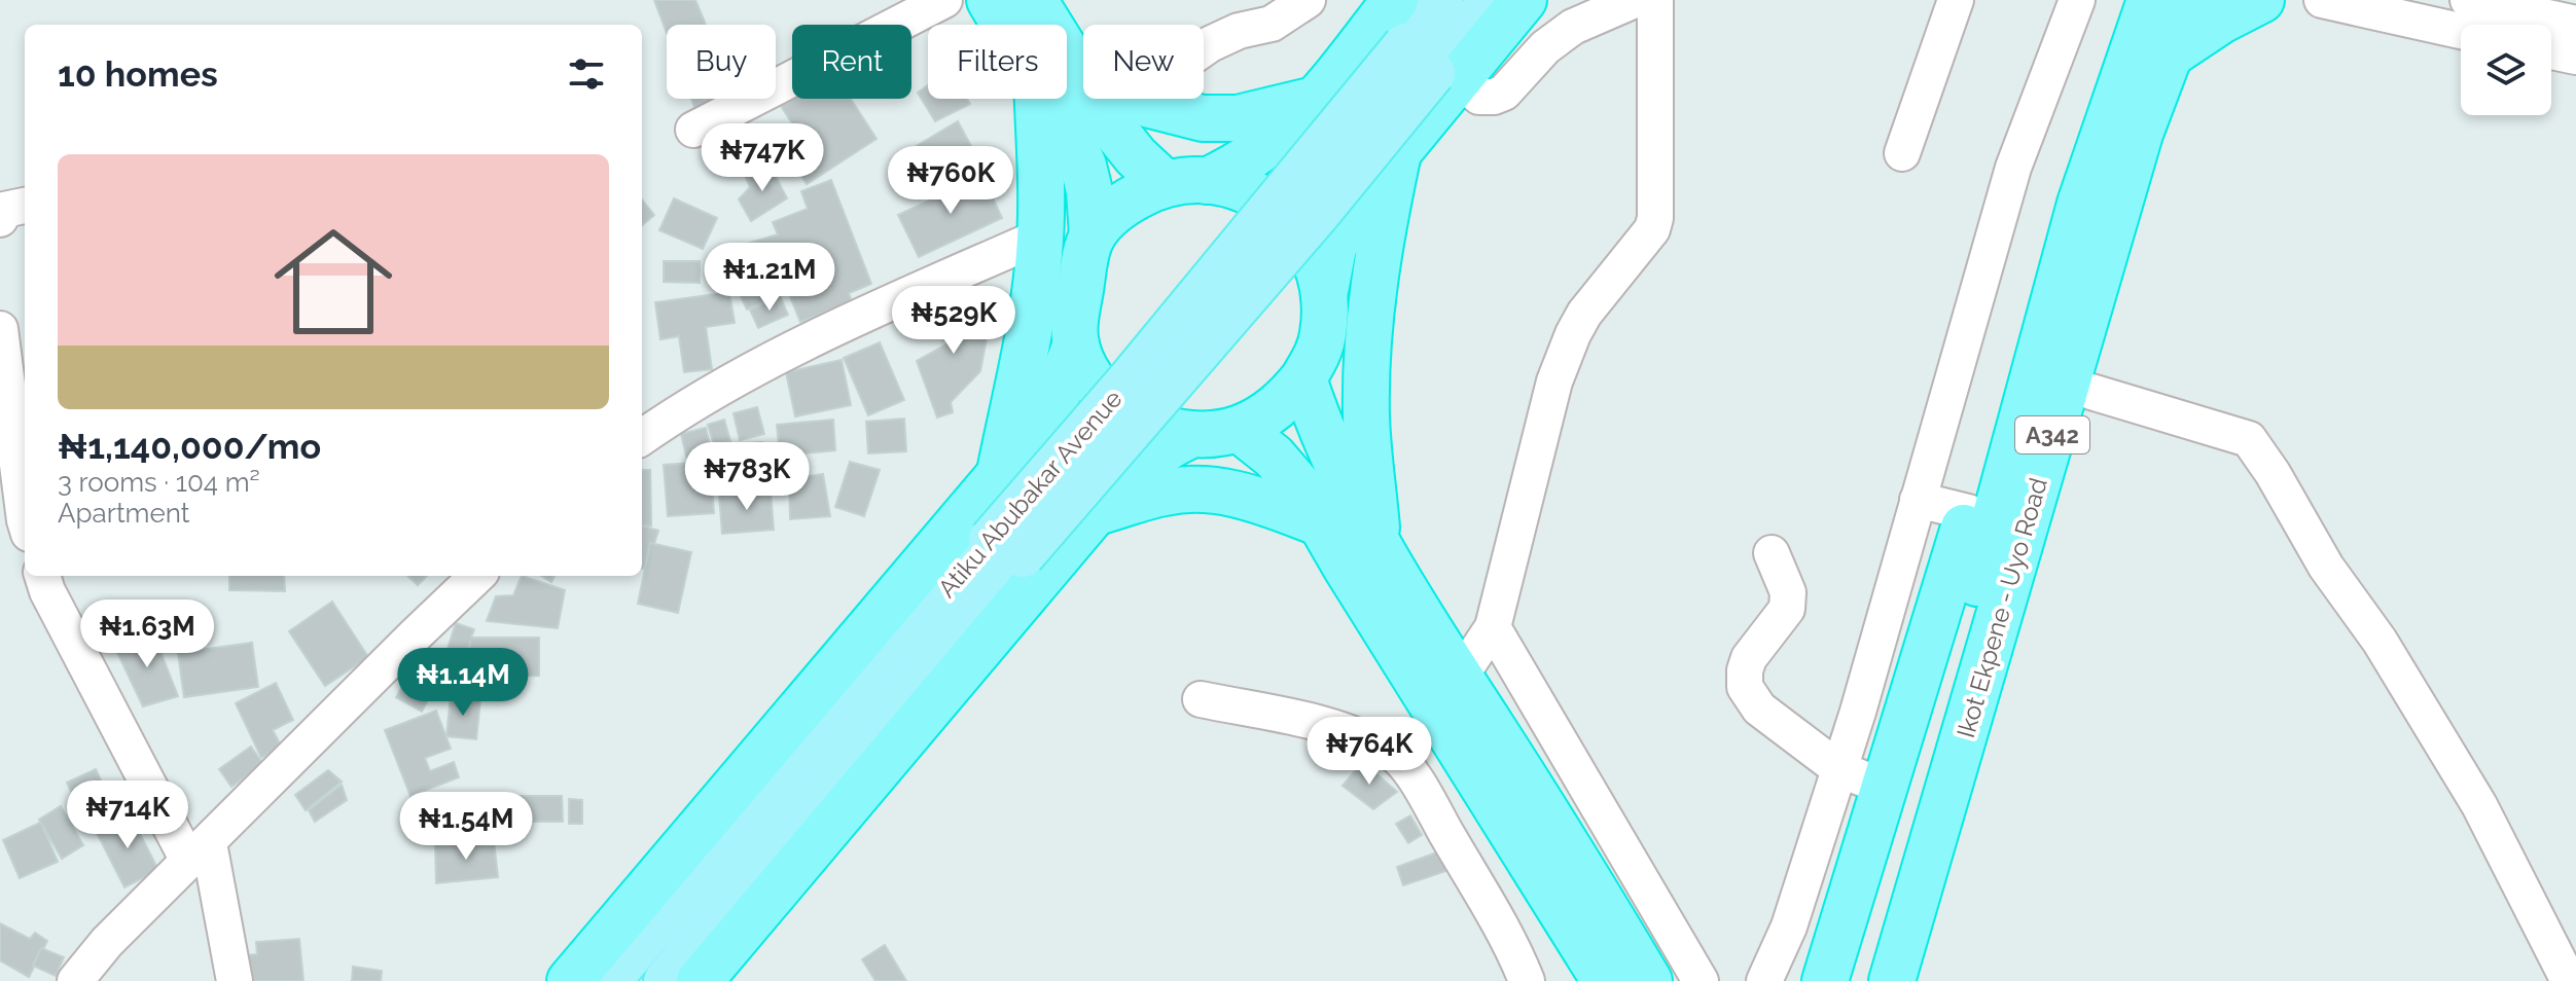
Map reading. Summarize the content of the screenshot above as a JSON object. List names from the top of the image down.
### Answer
{
  "streets": {
    "highway": ["A342", "Ikot Ekpene - Uyo Road"],
    "main road": ["Atiku Abubakar Avenue"]
  },
  "page": {
    "chip": [
      "Buy",
      "Rent",
      "Filters",
      "New"
    ],
    "heading": "10 homes",
    "price": [
      "₦747K",
      "₦760K",
      "₦1.21M",
      "₦529K",
      "₦783K",
      "₦1.63M",
      "₦1.14M",
      "₦764K",
      "₦714K",
      "₦1.54M"
    ],
    "list": [
      {
        "name": "₦1,140,000/mo",
        "note": "3 rooms · 104 m² · Apartment"
      }
    ]
  }
}
